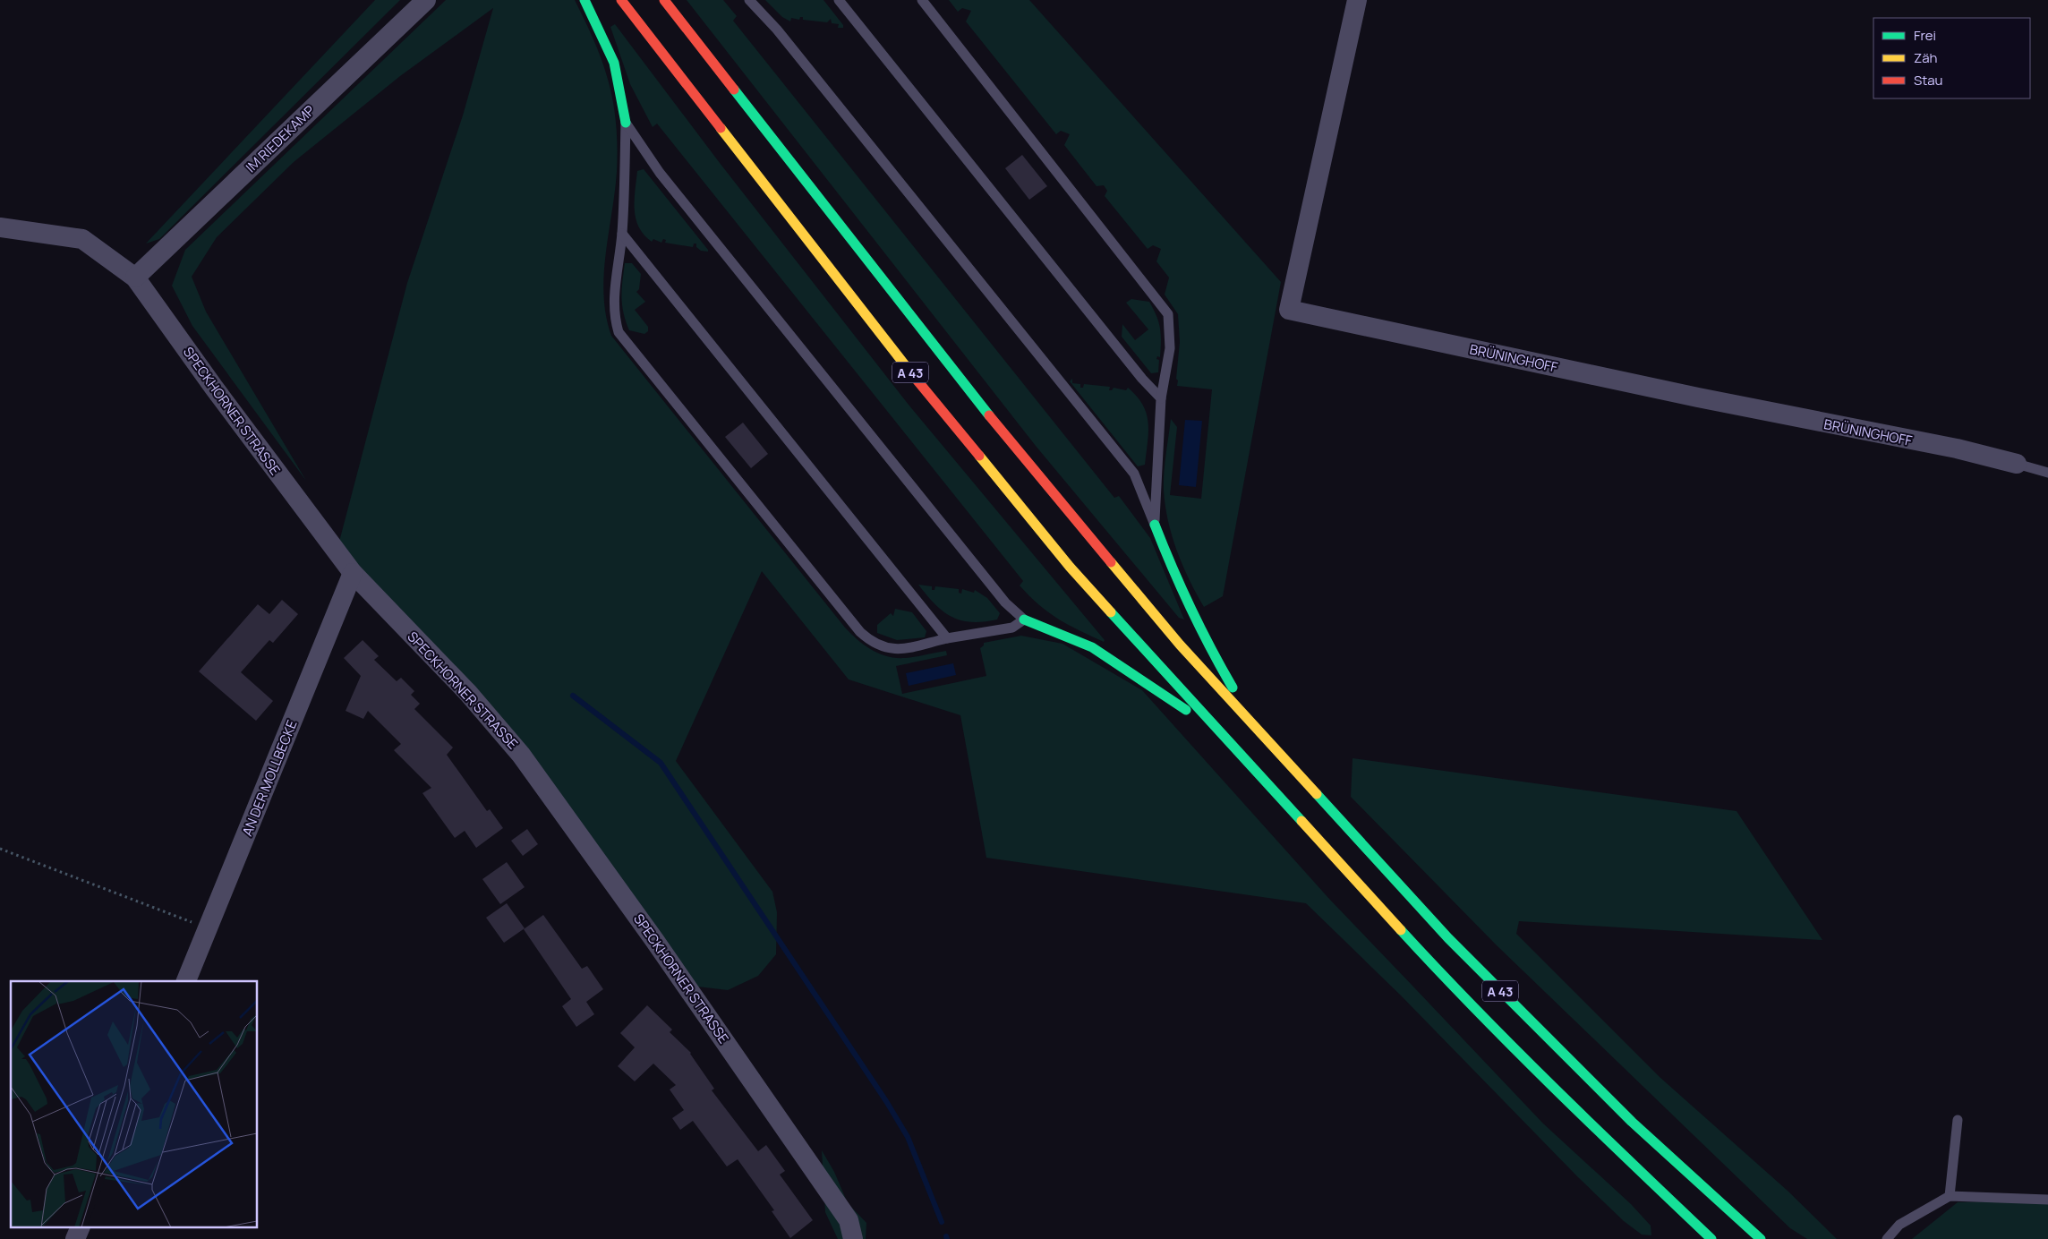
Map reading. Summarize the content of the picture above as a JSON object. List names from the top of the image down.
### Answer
{
  "streets": {
    "highway": ["A 43"],
    "street": [
      "IM RIEDEKAMP",
      "BRÜNINGHOFF",
      "SPECKHORNER STRASSE",
      "AN DER MOLLBECKE"
    ]
  },
  "crossings": [
    ["IM RIEDEKAMP", "SPECKHORNER STRASSE"],
    ["SPECKHORNER STRASSE", "AN DER MOLLBECKE"]
  ],
  "legend": ["Frei", "Zäh", "Stau"]
}
